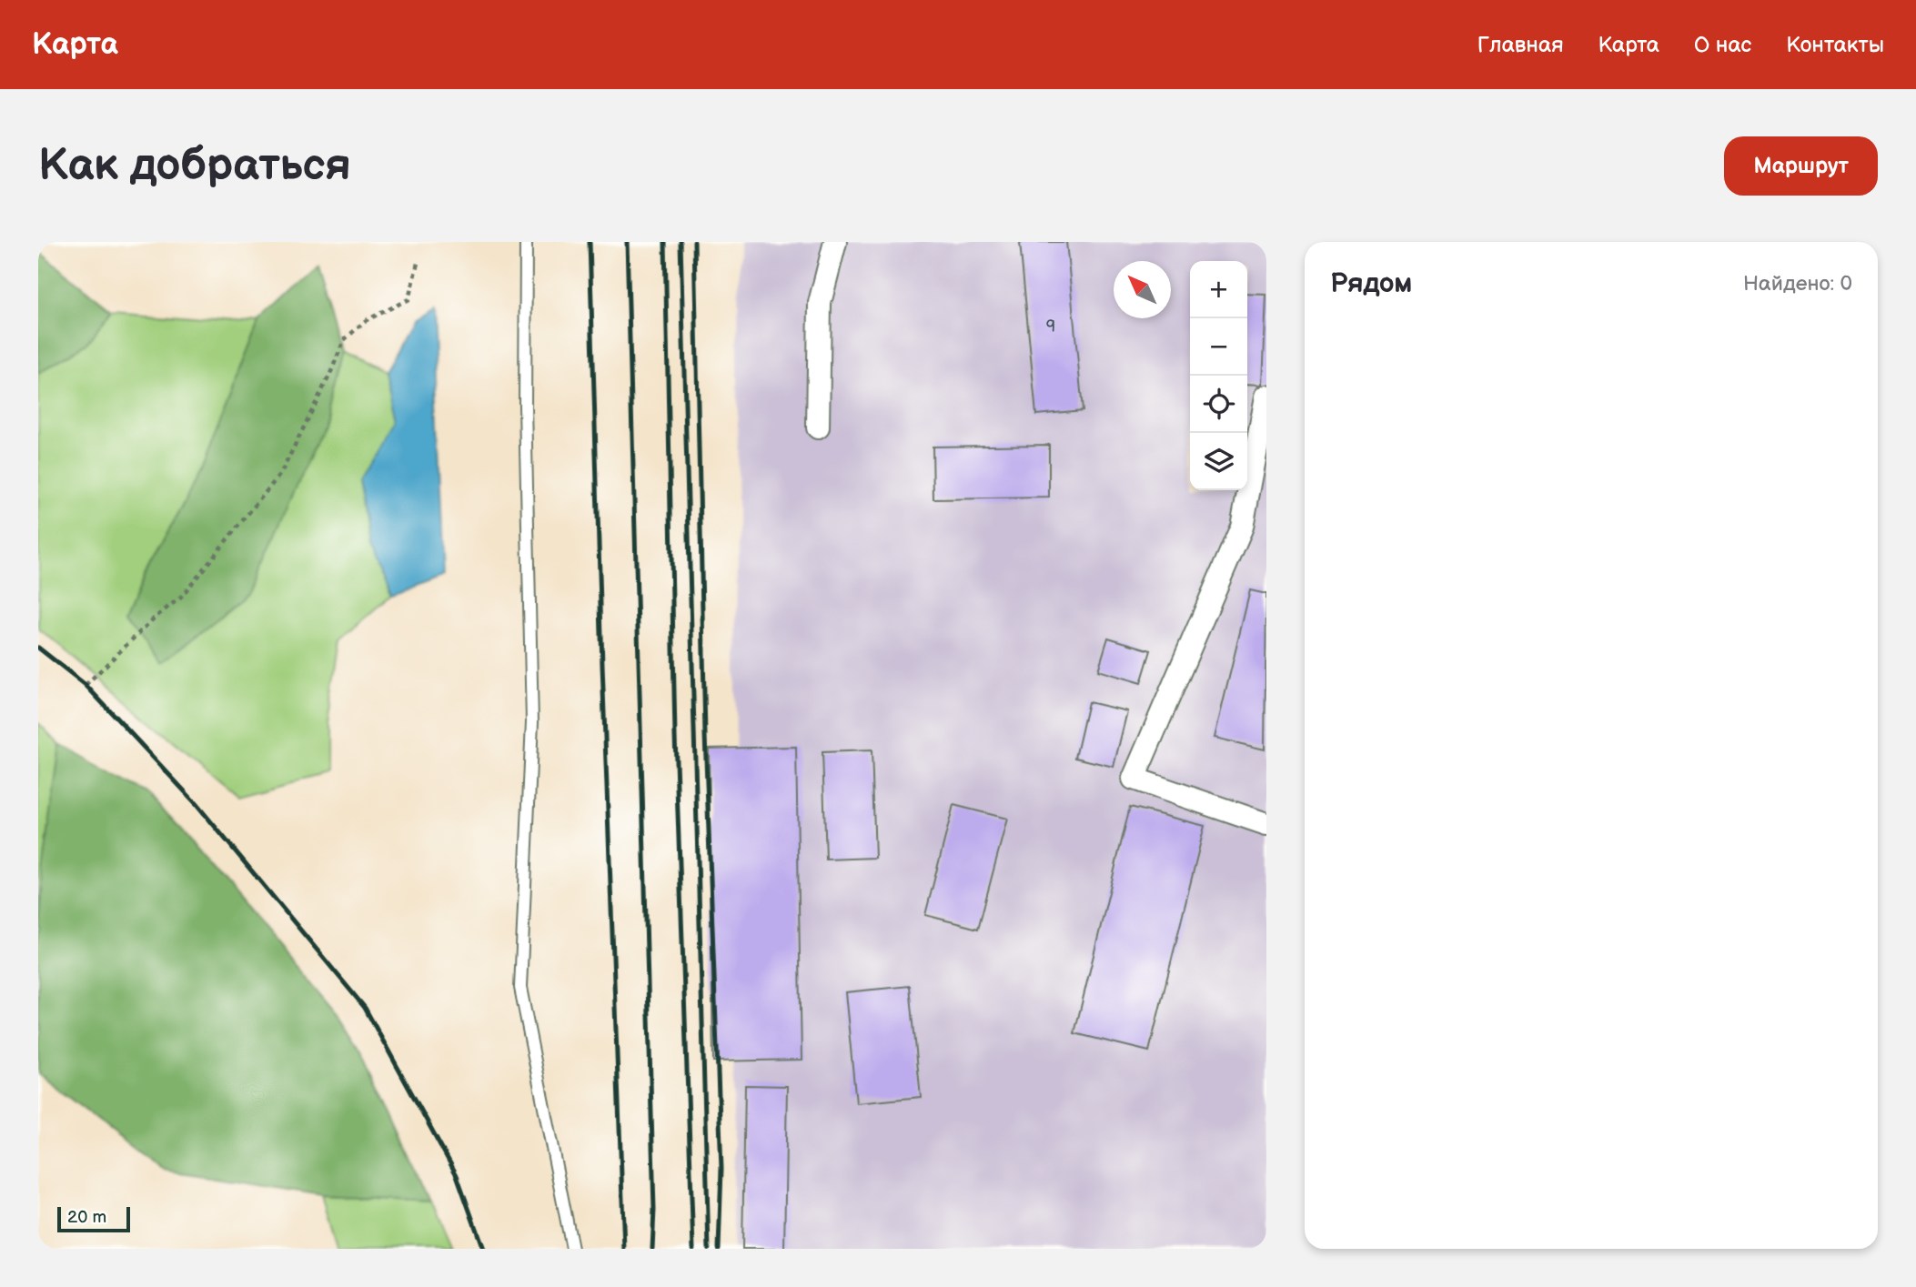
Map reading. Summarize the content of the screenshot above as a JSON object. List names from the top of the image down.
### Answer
{
  "house_numbers": ["9"],
  "scale_bar": "20 m",
  "north": "top left",
  "page": {
    "header": "Карта",
    "nav": [
      "Главная",
      "Карта",
      "О нас",
      "Контакты"
    ],
    "buttons": "Маршрут",
    "title": "Как добраться",
    "heading": ["Рядом", "Найдено: 0"],
    "map_buttons": ["+", "−"],
    "scale": "20 m"
  }
}
